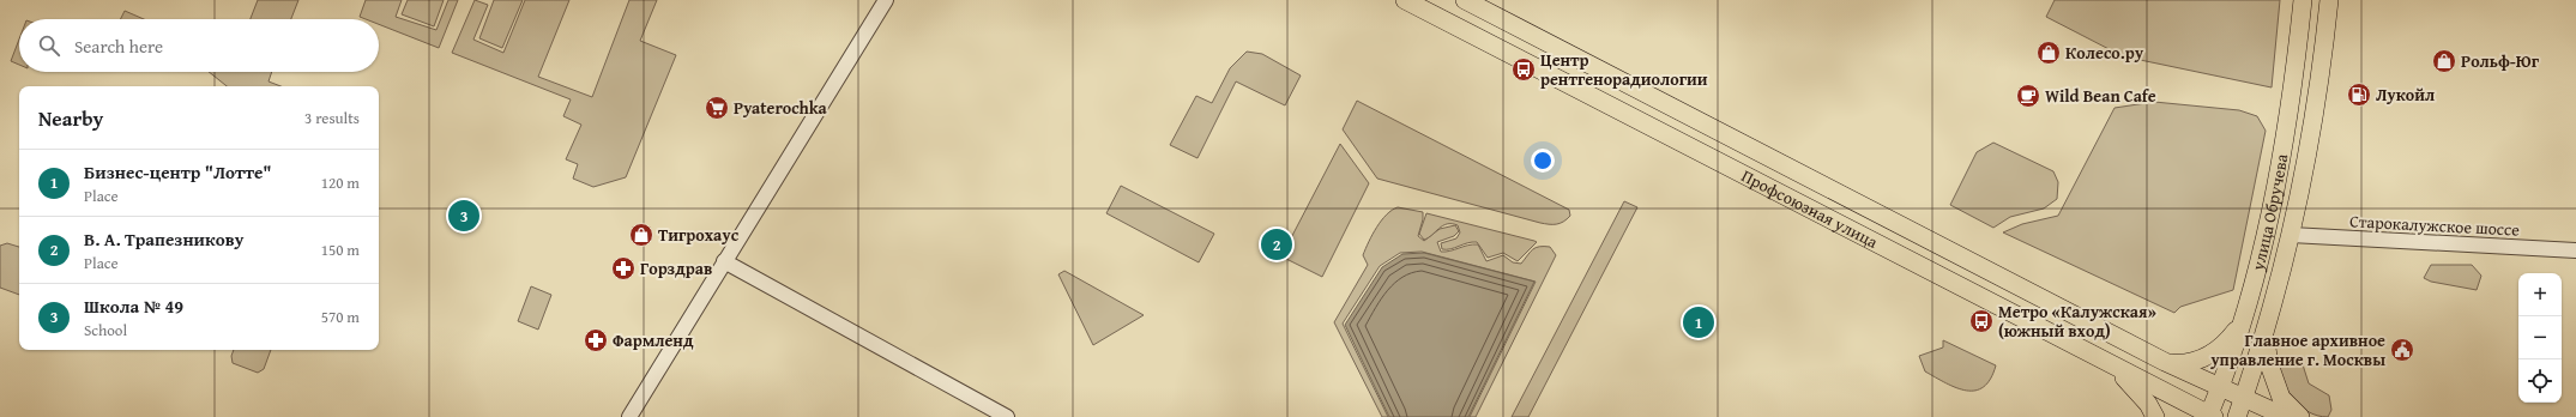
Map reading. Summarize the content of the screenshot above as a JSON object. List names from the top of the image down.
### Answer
{
  "streets": {
    "main road": ["Профсоюзная улица", "улица Обручева"],
    "street": ["Старокалужское шоссе"]
  },
  "crossings": [
    ["Профсоюзная улица", "улица Обручева"],
    ["улица Обручева", "Старокалужское шоссе"]
  ],
  "places": {
    "shop": ["Колесо.ру", "Рольф-Юг", "Тигрохаус"],
    "bus stop": ["Центр рентгенорадиологии", "Метро «Калужская» (южный вход)"],
    "fuel station": ["Лукойл"],
    "cafe": ["Wild Bean Cafe"],
    "supermarket": ["Pyaterochka"],
    "pharmacy": ["Горздрав", "Фармленд"],
    "public building": ["Главное архивное управление г. Москвы"]
  },
  "page": {
    "search": "Search here",
    "heading": ["Nearby", "3 results"],
    "list": [
      {
        "mark": "1",
        "name": "Бизнес-центр \"Лотте\"",
        "note": "Place",
        "value": "120 m"
      },
      {
        "mark": "2",
        "name": "В. А. Трапезникову",
        "note": "Place",
        "value": "150 m"
      },
      {
        "mark": "3",
        "name": "Школа № 49",
        "note": "School",
        "value": "570 m"
      }
    ],
    "pins": ["3", "2", "1"],
    "map_buttons": ["+", "−"]
  }
}
